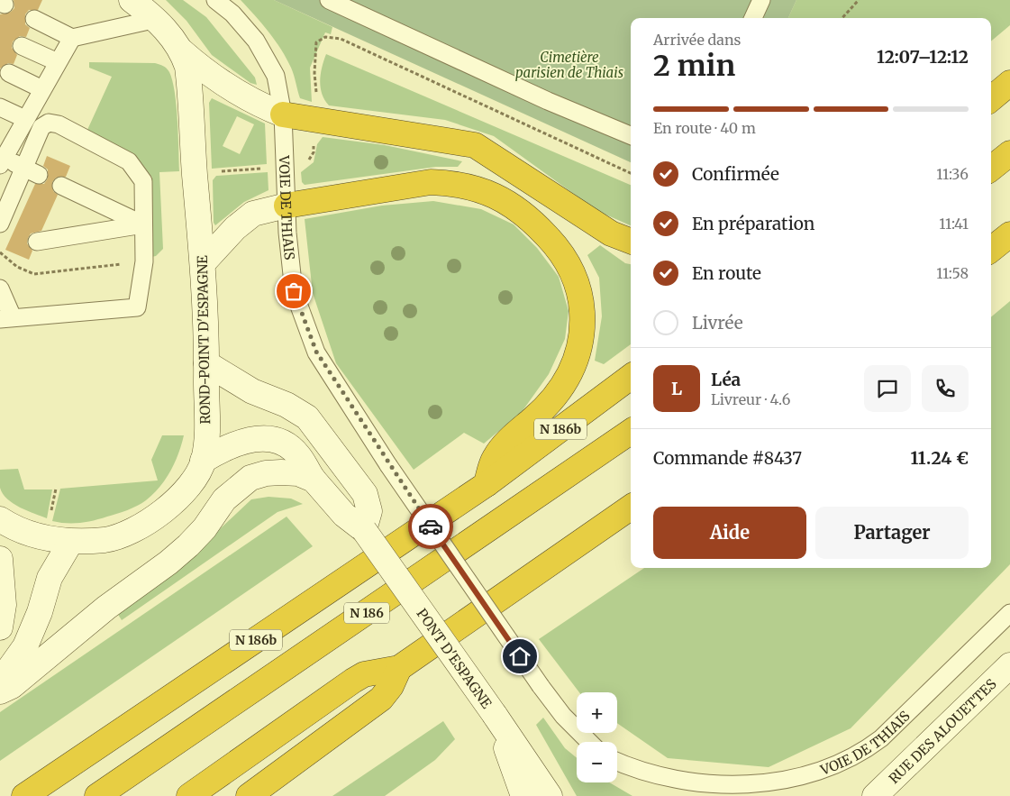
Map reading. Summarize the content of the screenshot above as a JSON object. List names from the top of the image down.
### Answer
{
  "streets": {
    "highway": ["N 186b", "N 186"],
    "street": ["ROND-POINT D'ESPAGNE", "PONT D'ESPAGNE", "RUE DES ALOUETTES"],
    "lane": ["VOIE DE THIAIS"]
  },
  "crossings": [
    ["ROND-POINT D'ESPAGNE", "PONT D'ESPAGNE"]
  ],
  "parks": ["Cimetière parisien de Thiais"],
  "page": {
    "heading": ["2 min", "Arrivée dans", "12:07–12:12"],
    "panel": [
      "Léa",
      "Livreur · 4.6",
      "Commande #8437",
      "11.24 €"
    ],
    "bar": "En route · 40 m",
    "list": [
      ["Confirmée", "11:36"],
      ["En préparation", "11:41"],
      ["En route", "11:58"],
      "Livrée"
    ],
    "round": "L",
    "buttons": ["Aide", "Partager"],
    "map_buttons": ["+", "−"]
  }
}
